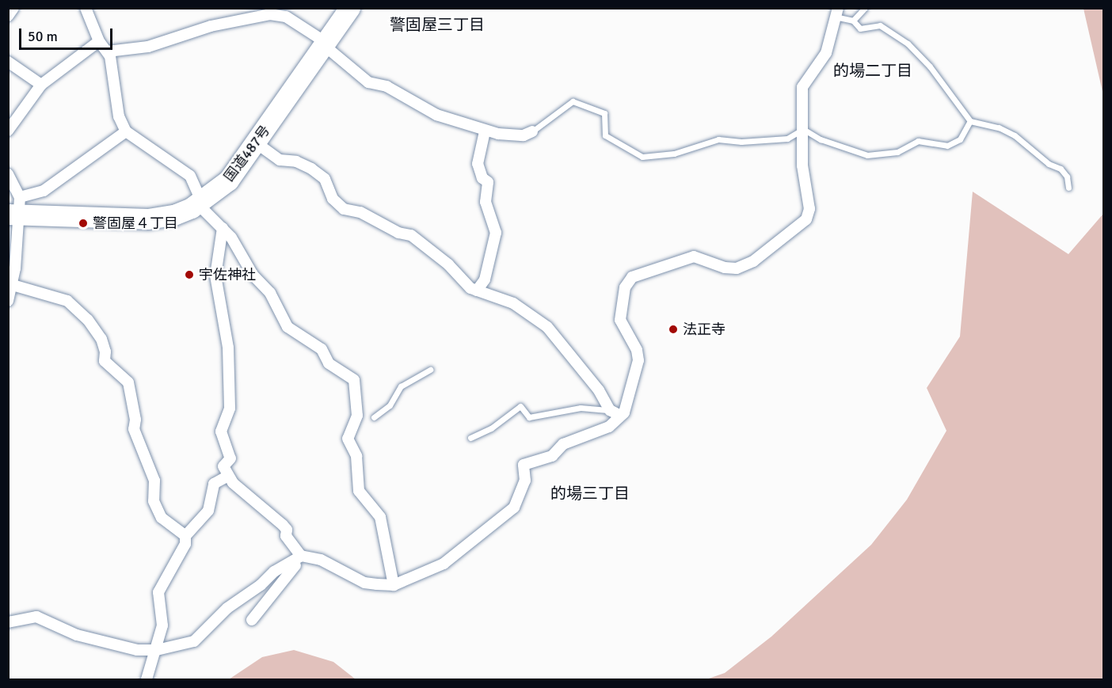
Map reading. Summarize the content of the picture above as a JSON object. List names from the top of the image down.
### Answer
{
  "streets": {
    "highway": ["国道487号"]
  },
  "districts": ["警固屋三丁目", "的場二丁目", "的場三丁目"],
  "places": ["警固屋４丁目", "宇佐神社", "法正寺"],
  "scale_bar": "50 m"
}
